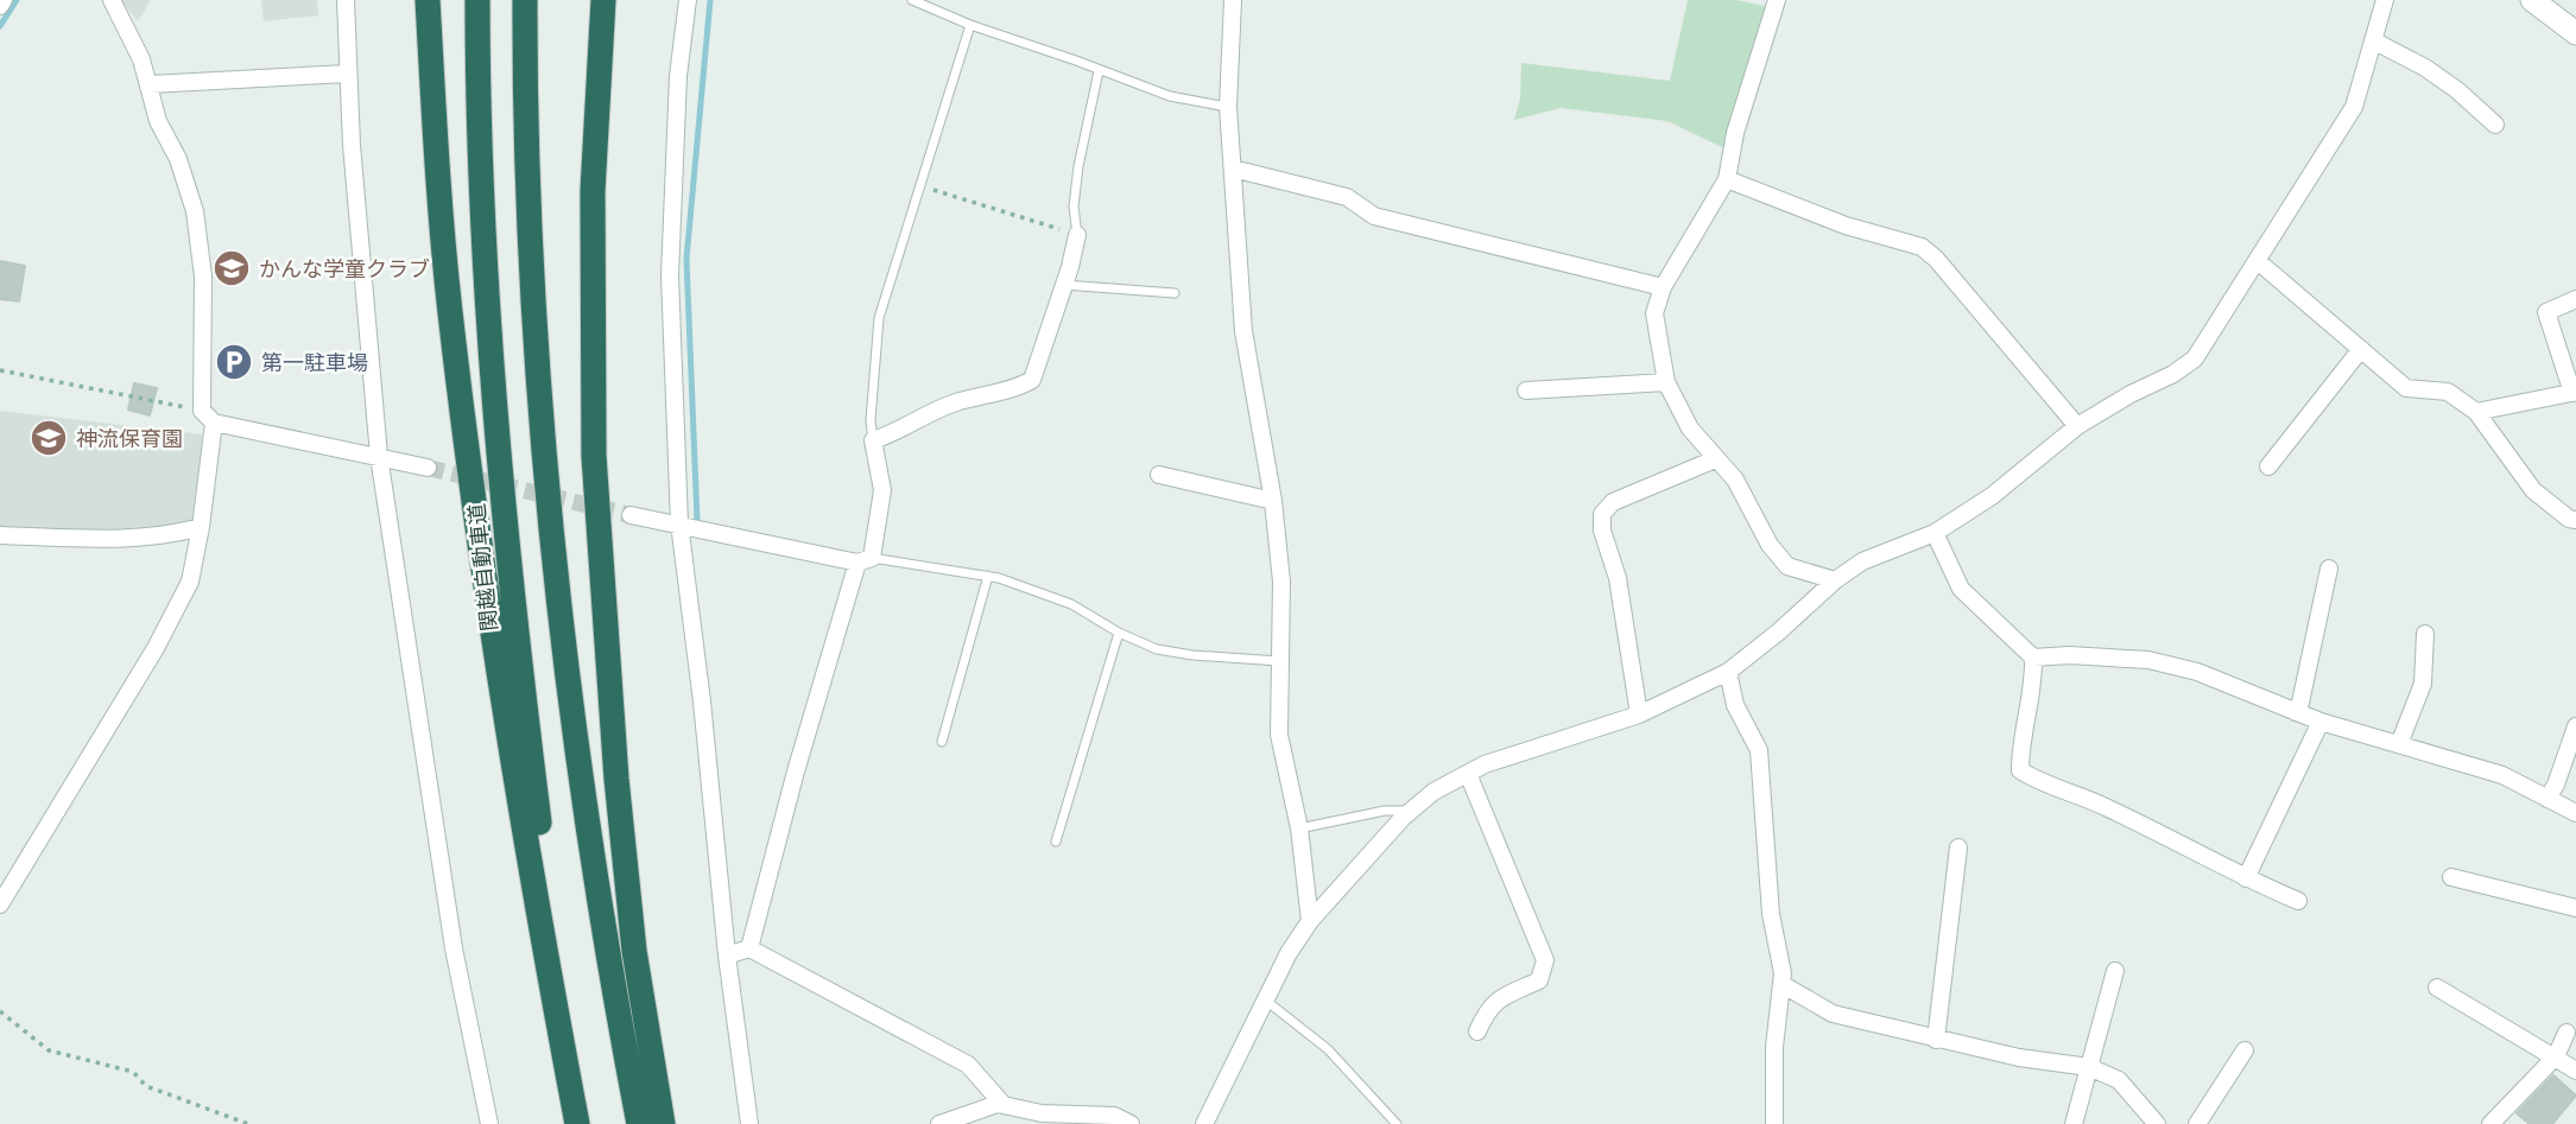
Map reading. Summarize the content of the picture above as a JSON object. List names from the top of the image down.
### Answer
{
  "streets": {
    "highway": ["関越自動車道"]
  },
  "places": {
    "school or university": ["かんな学童クラブ", "神流保育園"],
    "parking": ["第一駐車場"]
  }
}
